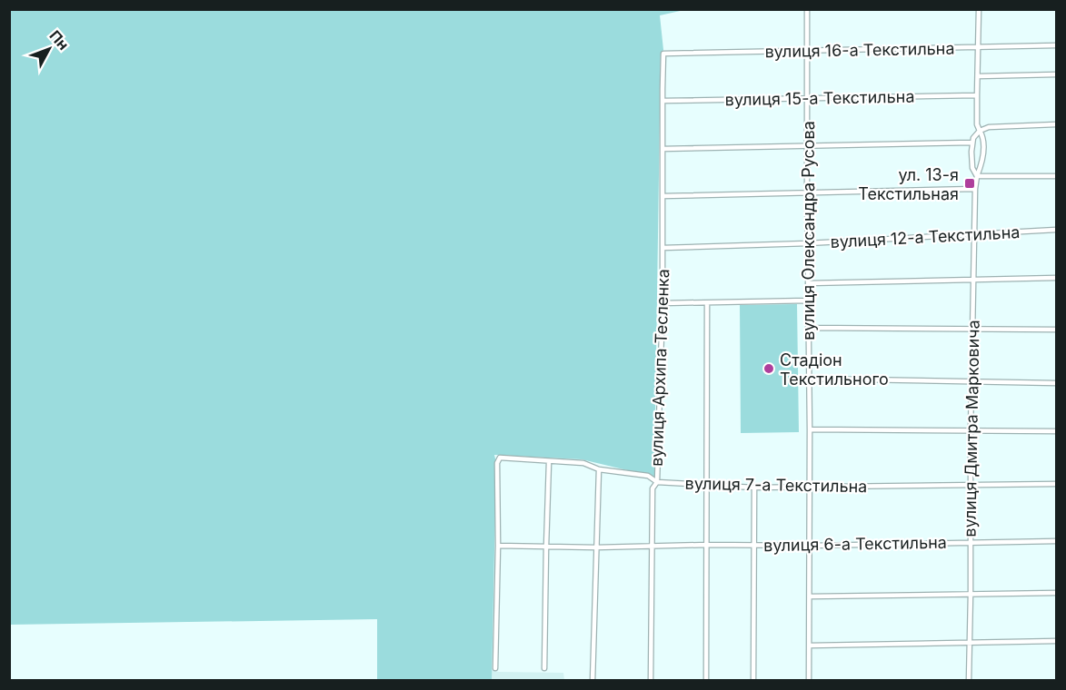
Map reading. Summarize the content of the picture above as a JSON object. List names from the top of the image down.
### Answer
{
  "streets": {
    "street": [
      "вулиця 16-а Текстильна",
      "вулиця 15-а Текстильна",
      "вулиця Олександра Русова",
      "вулиця 12-а Текстильна",
      "вулиця Архипа Тесленка",
      "вулиця Дмитра Марковича",
      "вулиця 7-а Текстильна",
      "вулиця 6-а Текстильна"
    ]
  },
  "crossings": [
    ["вулиця 16-а Текстильна", "вулиця Олександра Русова"],
    ["вулиця 16-а Текстильна", "вулиця Архипа Тесленка"],
    ["вулиця 16-а Текстильна", "вулиця Дмитра Марковича"],
    ["вулиця 15-а Текстильна", "вулиця Олександра Русова"],
    ["вулиця 15-а Текстильна", "вулиця Архипа Тесленка"],
    ["вулиця 15-а Текстильна", "вулиця Дмитра Марковича"],
    ["вулиця Олександра Русова", "вулиця 12-а Текстильна"],
    ["вулиця Олександра Русова", "вулиця 7-а Текстильна"],
    ["вулиця Олександра Русова", "вулиця 6-а Текстильна"],
    ["вулиця 12-а Текстильна", "вулиця Архипа Тесленка"],
    ["вулиця 12-а Текстильна", "вулиця Дмитра Марковича"],
    ["вулиця Архипа Тесленка", "вулиця 7-а Текстильна"],
    ["вулиця Архипа Тесленка", "вулиця 6-а Текстильна"],
    ["вулиця Дмитра Марковича", "вулиця 7-а Текстильна"],
    ["вулиця Дмитра Марковича", "вулиця 6-а Текстильна"],
    ["вулиця 7-а Текстильна", "вулиця 6-а Текстильна"]
  ],
  "places": {
    "transit": ["ул. 13-я Текстильная"],
    "other": ["Стадіон Текстильного"]
  },
  "north": "top right"
}
